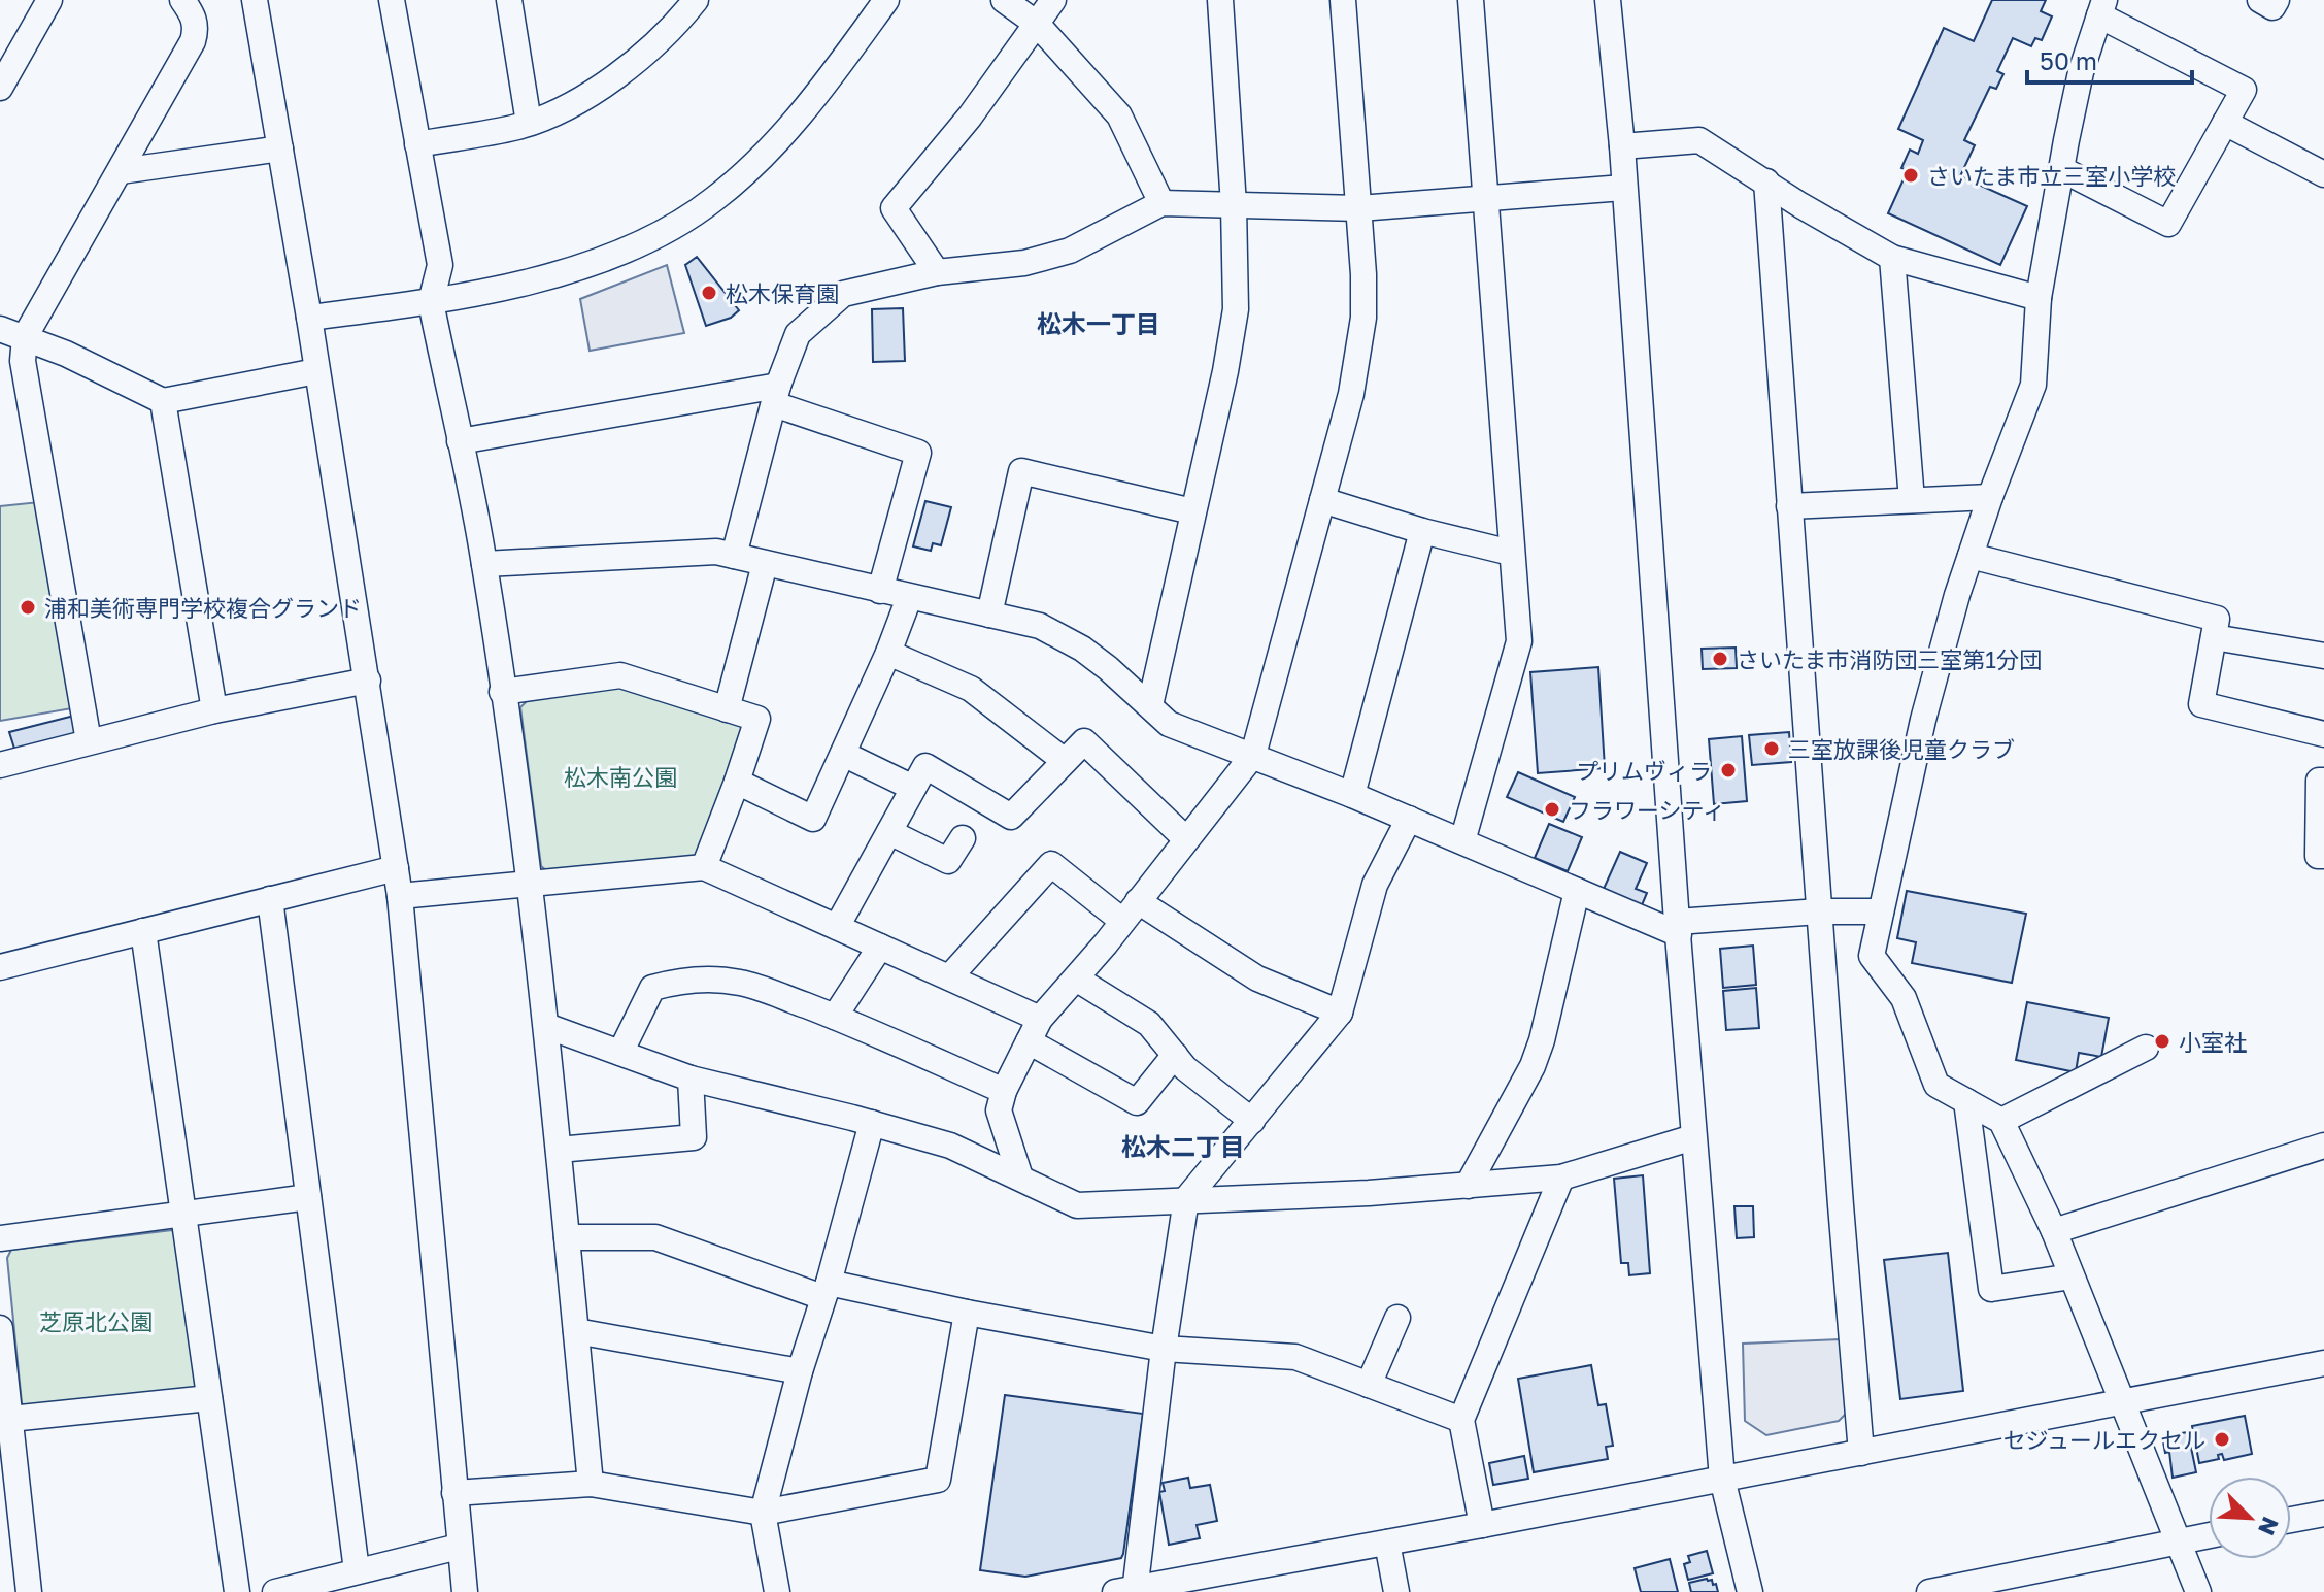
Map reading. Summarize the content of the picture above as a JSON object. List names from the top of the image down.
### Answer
{
  "districts": ["松木一丁目", "松木二丁目"],
  "parks": ["松木南公園", "芝原北公園"],
  "places": [
    "さいたま市立三室小学校",
    "松木保育園",
    "浦和美術専門学校複合グランド",
    "さいたま市消防団三室第1分団",
    "三室放課後児童クラブ",
    "プリムヴィラ",
    "フラワーシティ",
    "小室社",
    "セジュールエクセル"
  ],
  "scale_bar": "50 m",
  "north": "bottom right"
}
